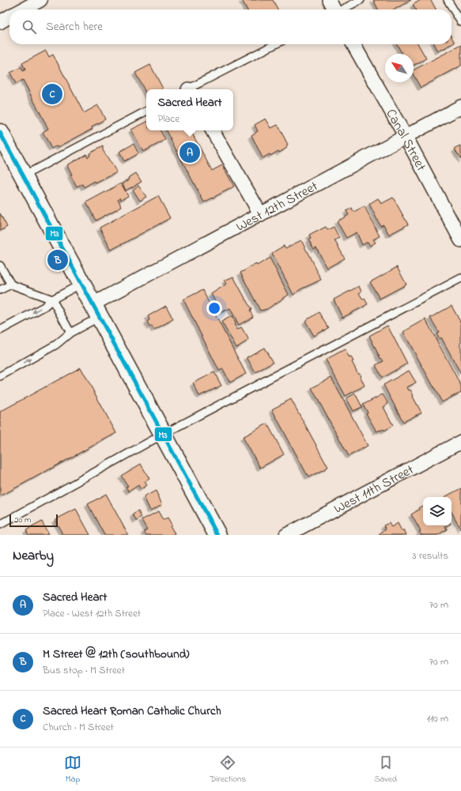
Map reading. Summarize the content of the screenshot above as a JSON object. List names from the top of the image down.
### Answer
{
  "streets": {
    "street": ["Canal Street", "West 12th Street", "West 11th Street"]
  },
  "crossings": [
    ["Canal Street", "West 12th Street"]
  ],
  "lines": ["transit line M3"],
  "scale_bar": "20 m",
  "north": "top left",
  "page": {
    "search": "Search here",
    "pins": ["C", "A", "B"],
    "popup": ["Sacred Heart", "Place"],
    "scale": "20 m",
    "heading": ["Nearby", "3 results"],
    "list": [
      {
        "mark": "A",
        "name": "Sacred Heart",
        "note": "Place · West 12th Street",
        "value": "70 m"
      },
      {
        "mark": "B",
        "name": "M Street @ 12th (southbound)",
        "note": "Bus stop · M Street",
        "value": "70 m"
      },
      {
        "mark": "C",
        "name": "Sacred Heart Roman Catholic Church",
        "note": "Church · M Street",
        "value": "110 m"
      }
    ],
    "nav": ["Map", "Directions", "Saved"]
  }
}
